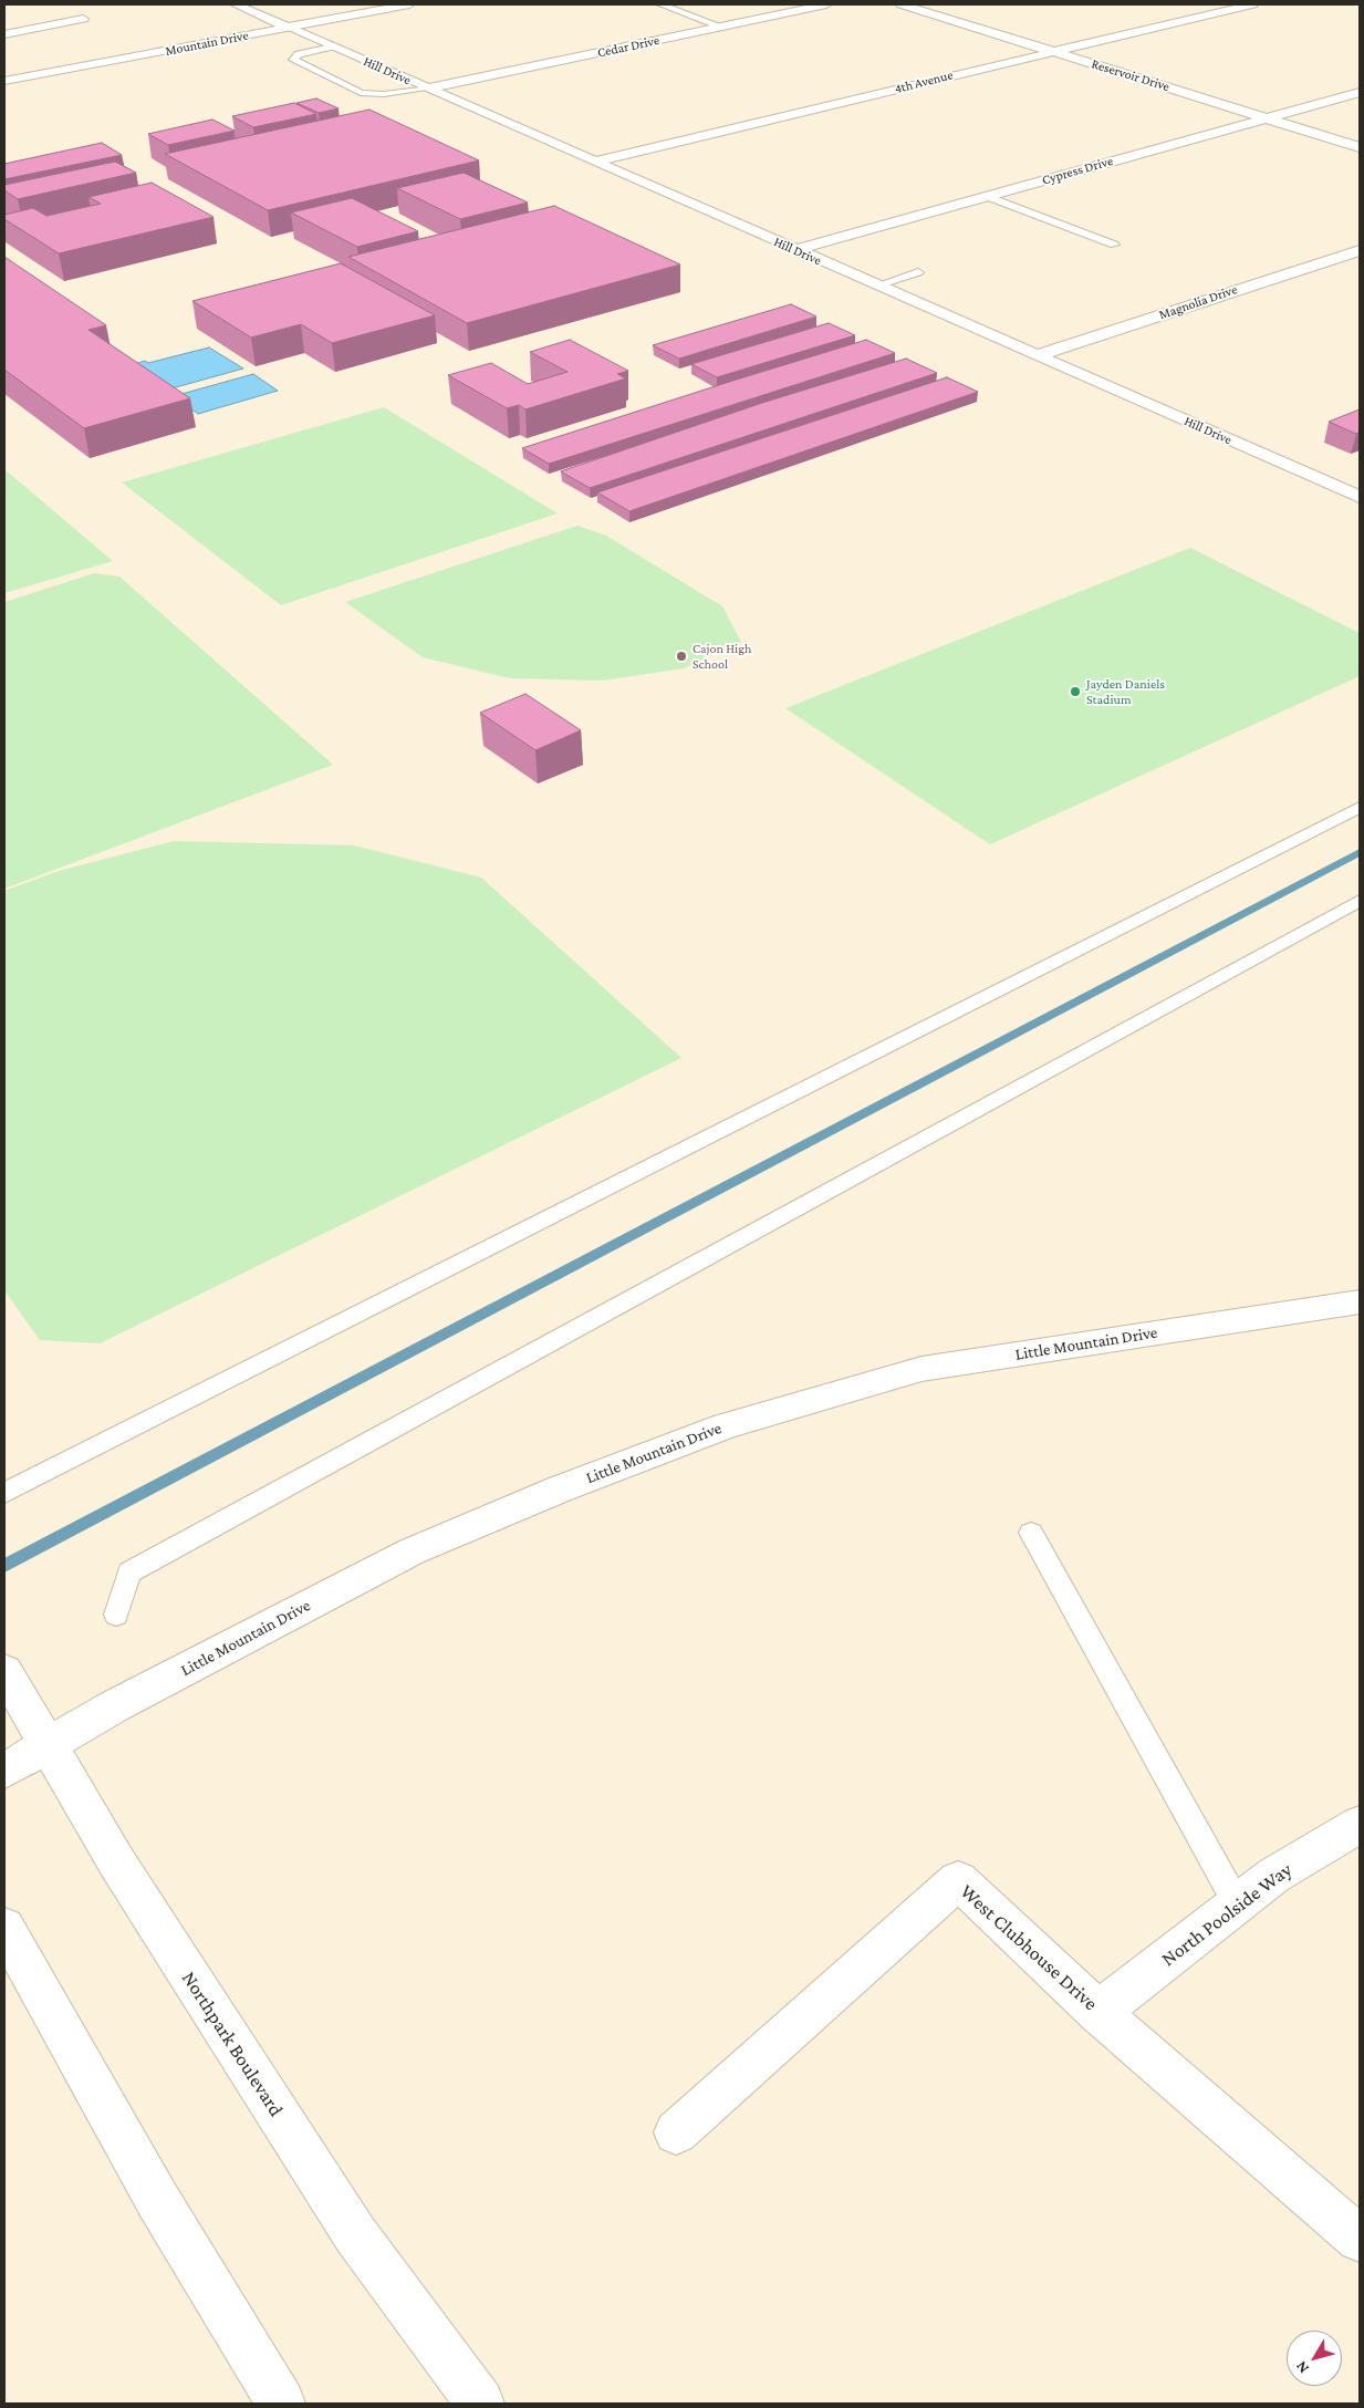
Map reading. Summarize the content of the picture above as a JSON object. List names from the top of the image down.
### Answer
{
  "streets": {
    "street": [
      "Mountain Drive",
      "Cedar Drive",
      "Hill Drive",
      "Reservoir Drive",
      "4th Avenue",
      "Cypress Drive",
      "Magnolia Drive",
      "Little Mountain Drive",
      "North Poolside Way",
      "West Clubhouse Drive",
      "Northpark Boulevard"
    ]
  },
  "crossings": [
    ["Mountain Drive", "Hill Drive"],
    ["Cedar Drive", "Hill Drive"],
    ["Hill Drive", "4th Avenue"],
    ["Hill Drive", "Cypress Drive"],
    ["Hill Drive", "Magnolia Drive"],
    ["Reservoir Drive", "4th Avenue"],
    ["Reservoir Drive", "Cypress Drive"],
    ["Little Mountain Drive", "Northpark Boulevard"],
    ["North Poolside Way", "West Clubhouse Drive"]
  ],
  "places": ["Cajon High School", "Jayden Daniels Stadium"],
  "north": "bottom left"
}
